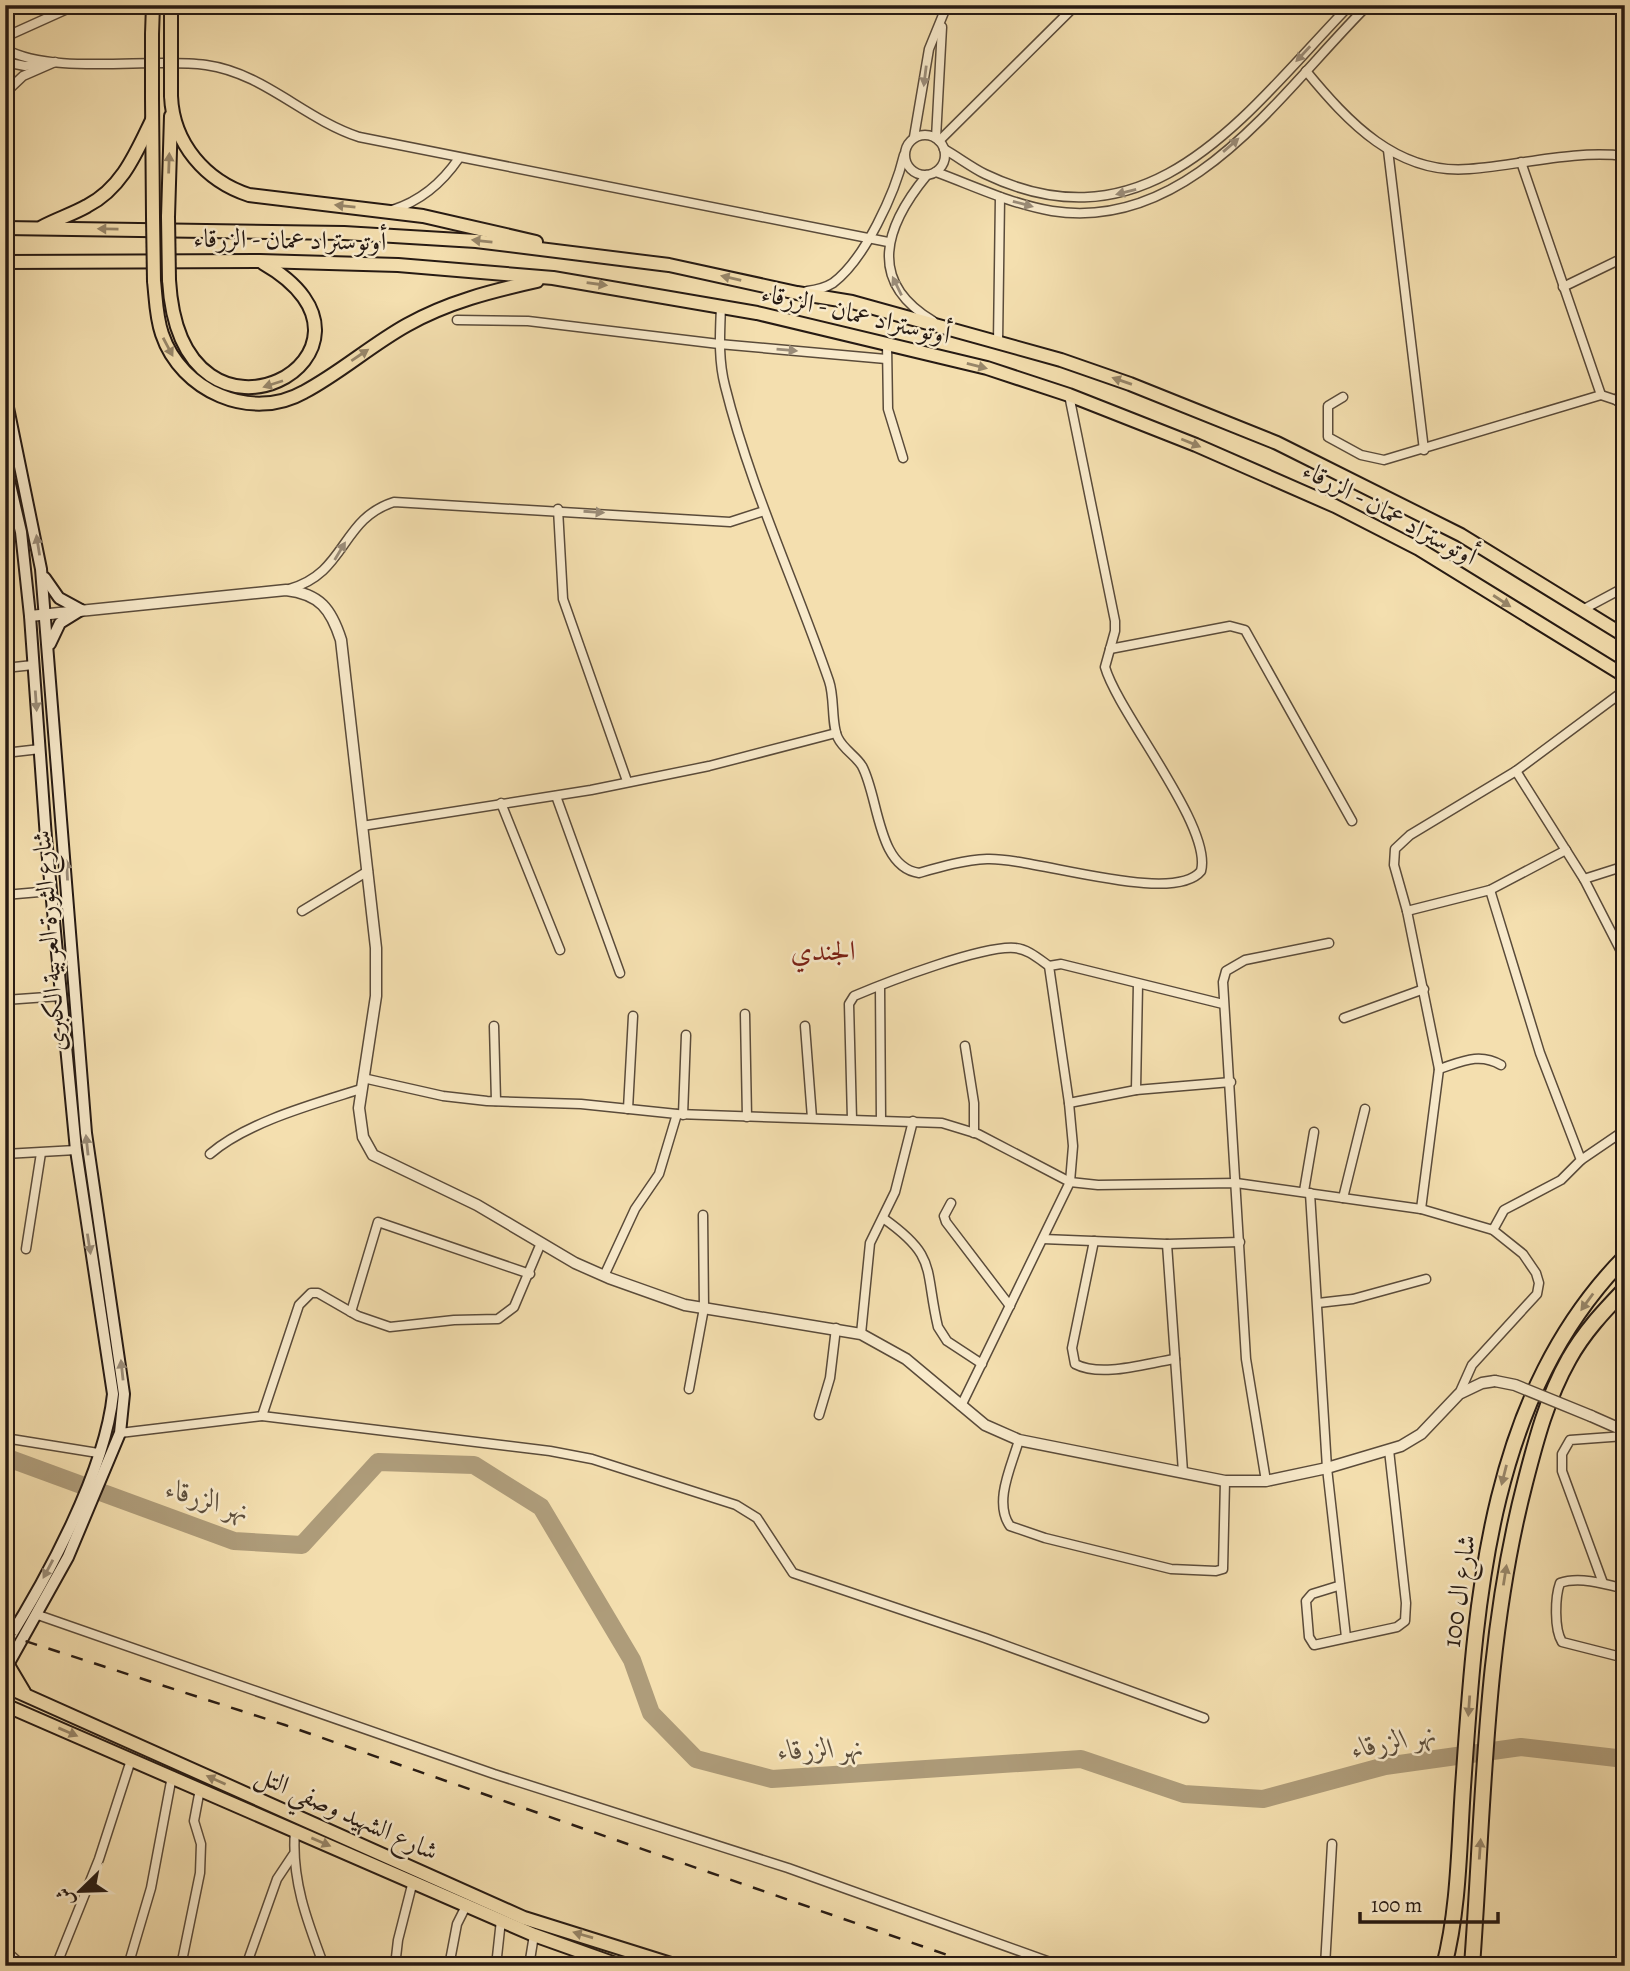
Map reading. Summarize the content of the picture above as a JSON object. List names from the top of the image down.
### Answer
{
  "streets": {
    "highway": ["شارع ال 100"],
    "main road": ["أوتوستراد عمان - الزرقاء", "شارع الثورة العربية الكبرى", "شارع الشهيد وصفي التل"]
  },
  "districts": ["الجندي"],
  "water": ["نهر الزرقاء"],
  "scale_bar": "100 m",
  "north": "bottom left"
}
